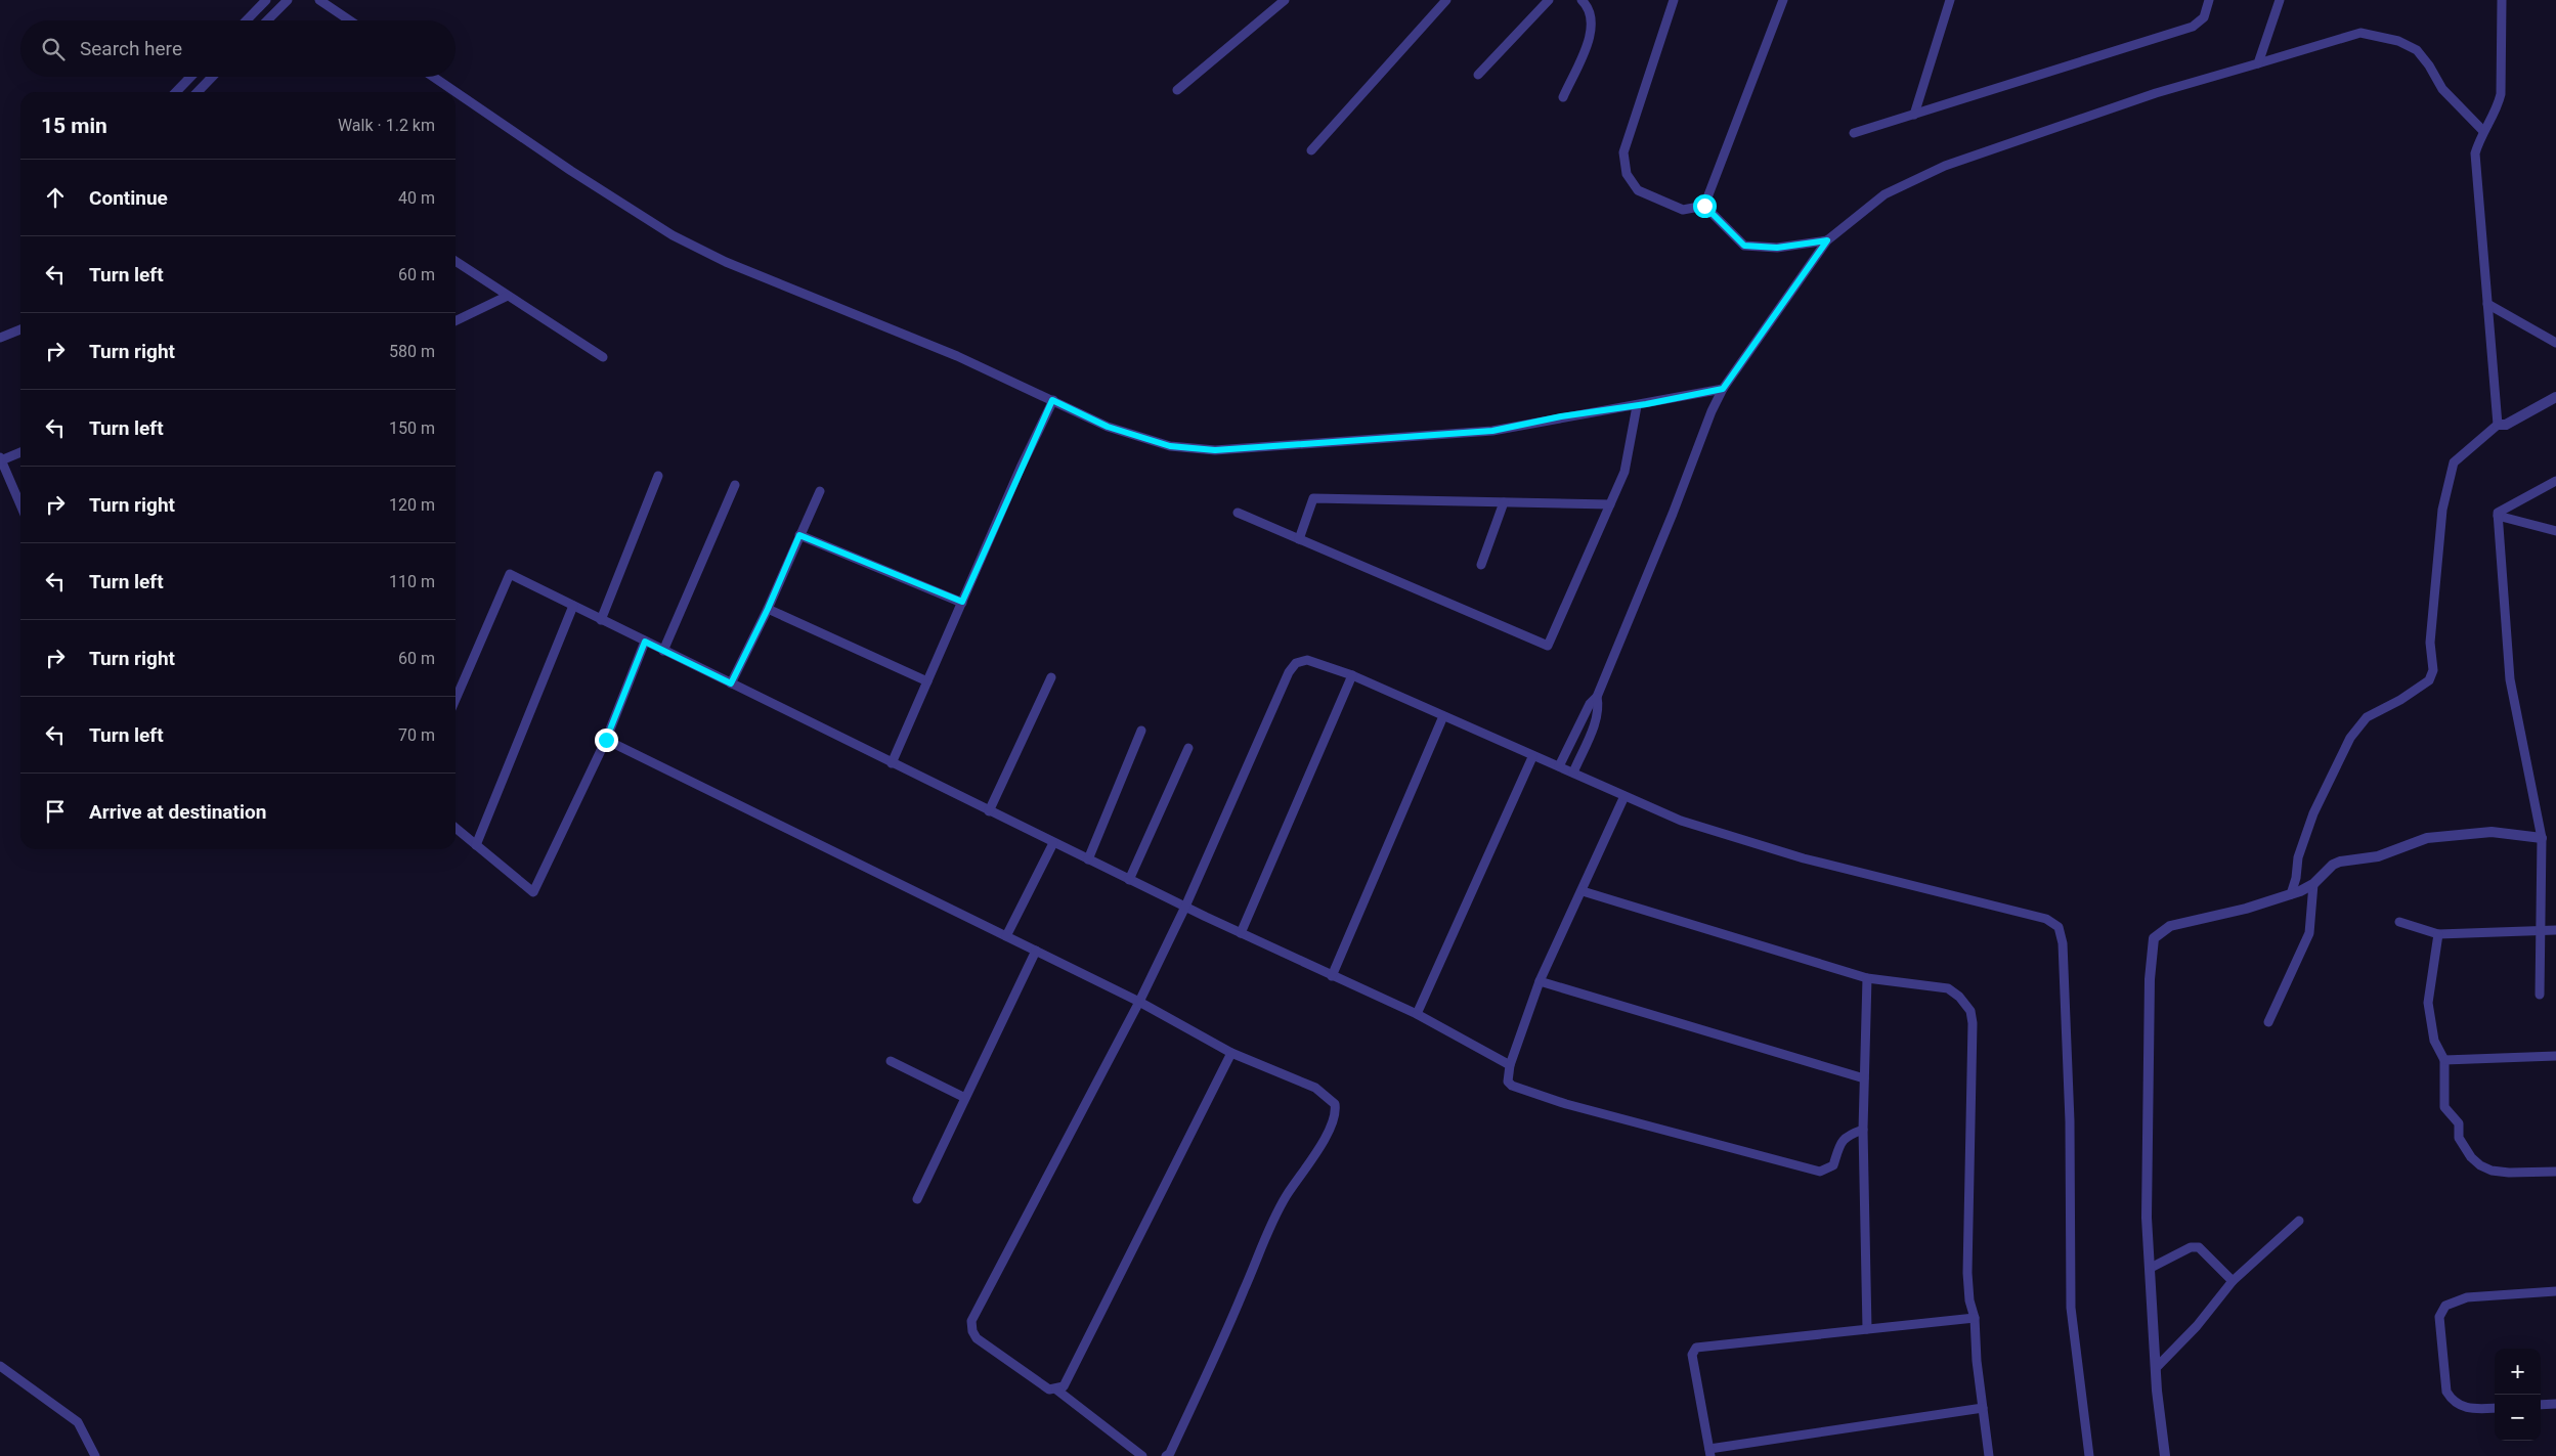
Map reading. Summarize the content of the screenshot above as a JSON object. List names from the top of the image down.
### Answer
{
  "page": {
    "search": "Search here",
    "heading": ["15 min", "Walk · 1.2 km"],
    "list": [
      ["Continue", "40 m"],
      ["Turn left", "60 m"],
      ["Turn right", "580 m"],
      ["Turn left", "150 m"],
      ["Turn right", "120 m"],
      ["Turn left", "110 m"],
      ["Turn right", "60 m"],
      ["Turn left", "70 m"],
      "Arrive at destination"
    ],
    "map_buttons": ["+", "−"]
  }
}
